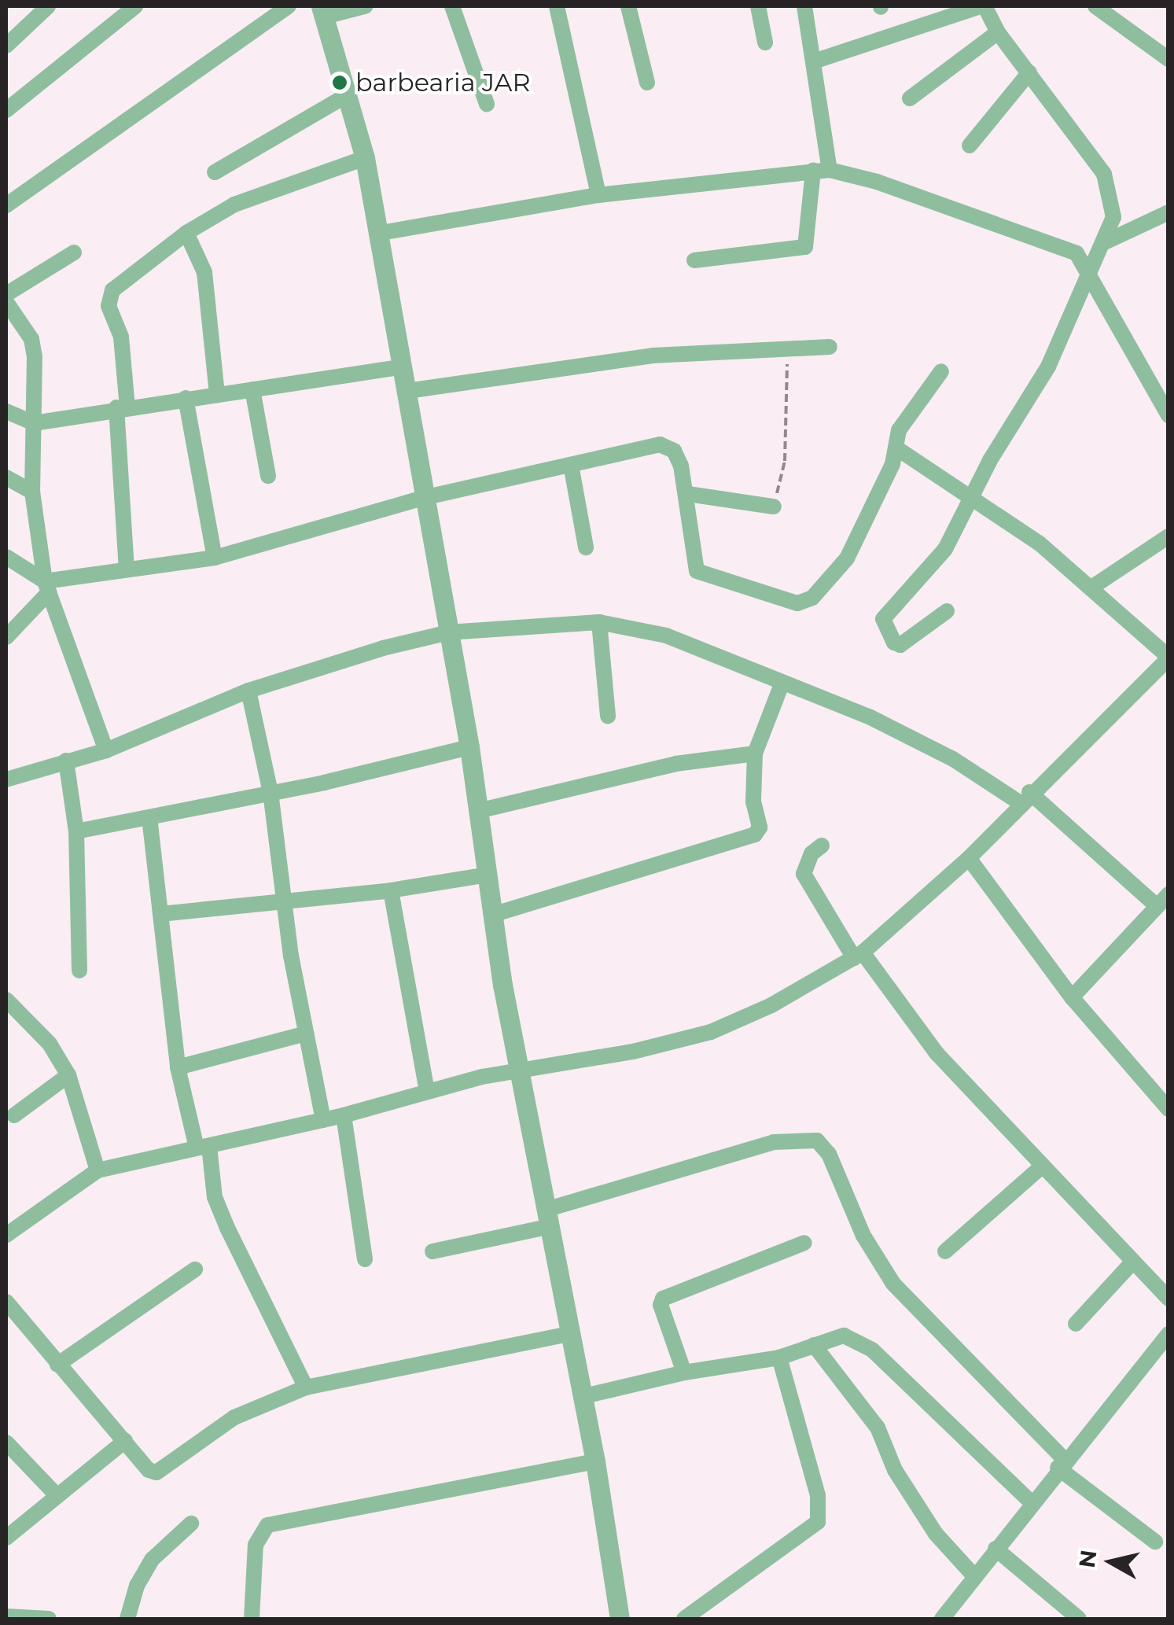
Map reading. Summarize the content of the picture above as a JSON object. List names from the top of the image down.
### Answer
{
  "places": ["barbearia JAR"],
  "north": "left"
}
